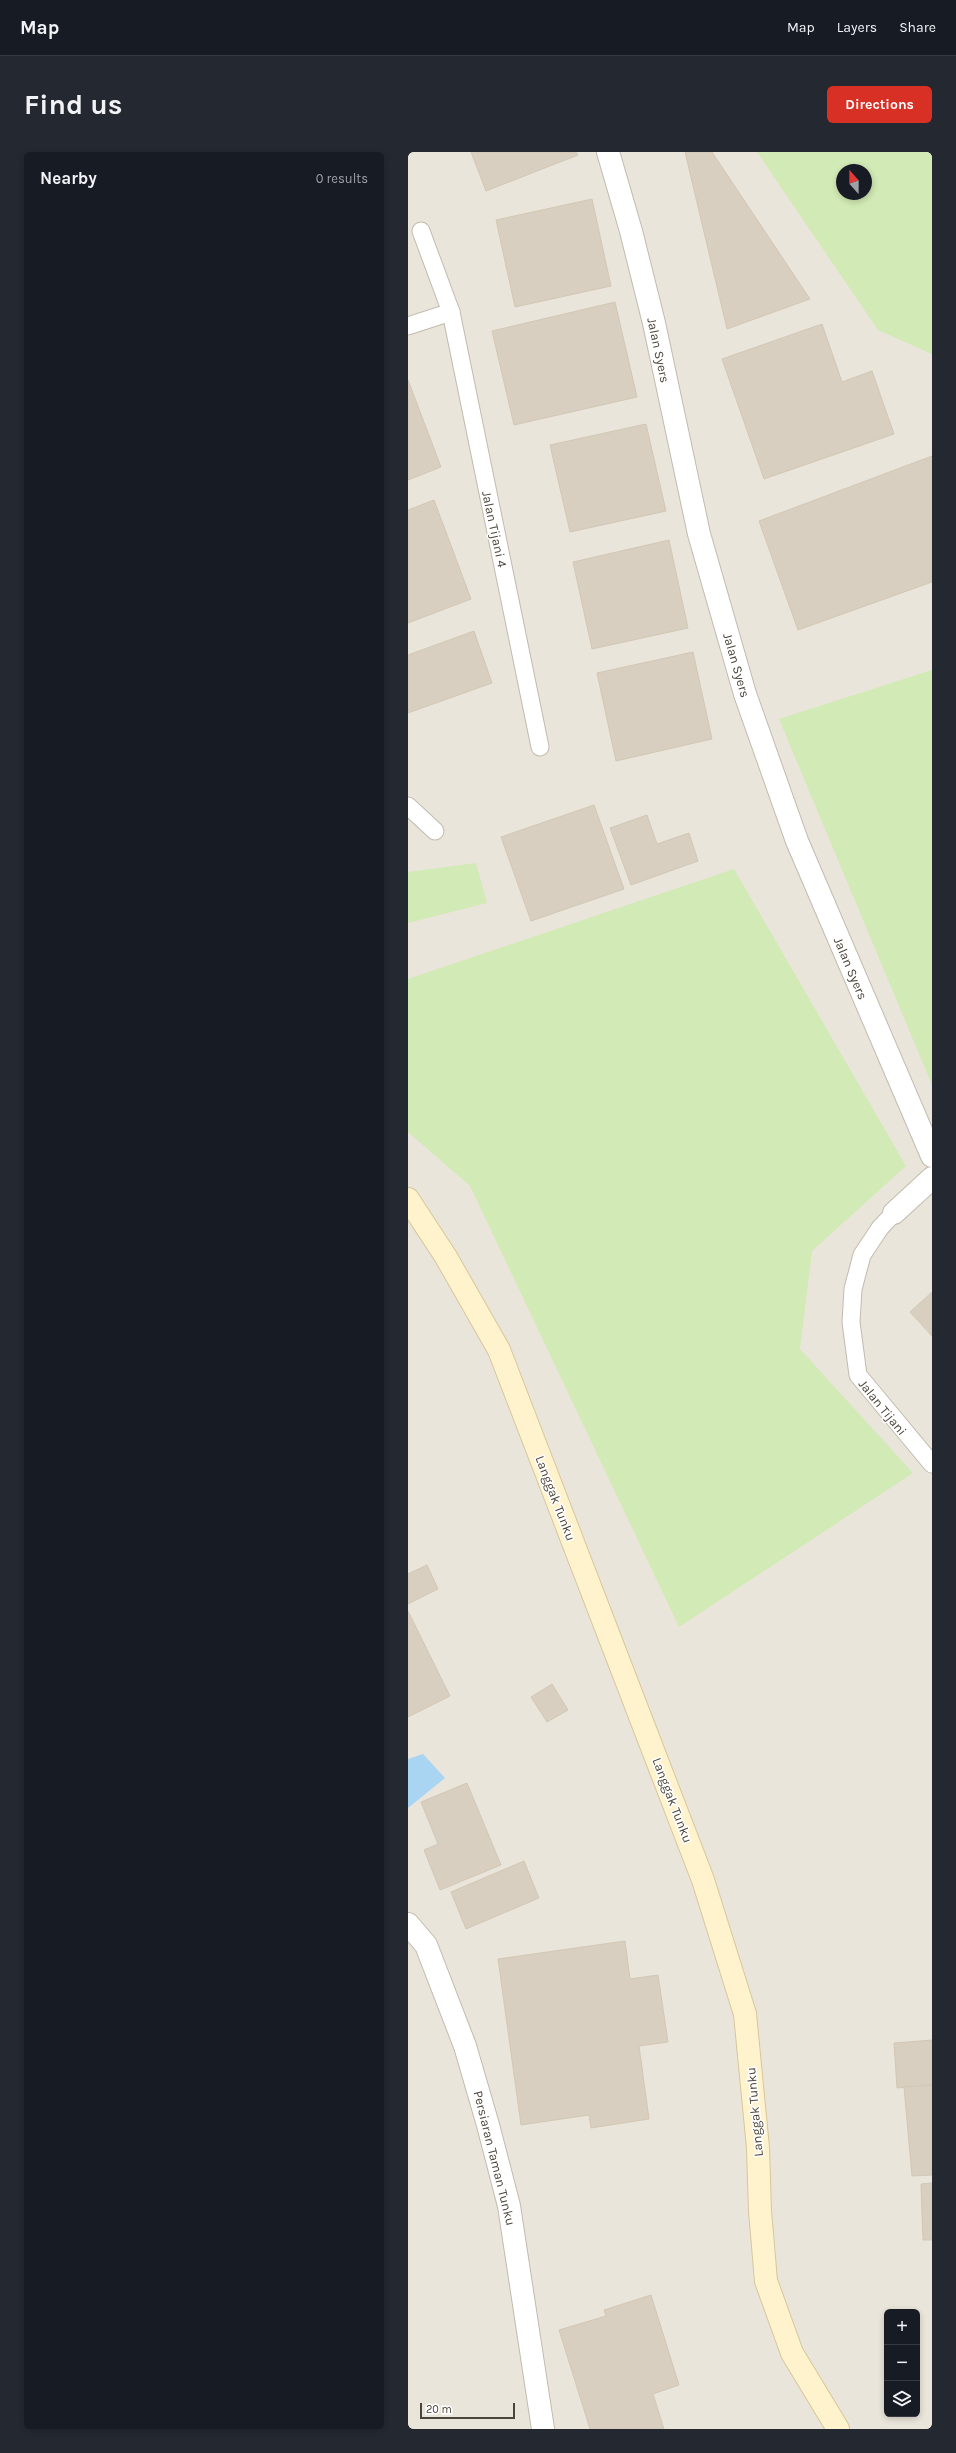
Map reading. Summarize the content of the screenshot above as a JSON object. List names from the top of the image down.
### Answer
{
  "streets": {
    "street": [
      "Jalan Syers",
      "Jalan Tijani",
      "Langgak Tunku",
      "Persiaran Taman Tunku"
    ],
    "lane": ["Jalan Tijani 4"]
  },
  "scale_bar": "20 m",
  "north": "top",
  "page": {
    "header": "Map",
    "nav": ["Map", "Layers", "Share"],
    "buttons": "Directions",
    "title": "Find us",
    "heading": ["Nearby", "0 results"],
    "map_buttons": ["+", "−"],
    "scale": "20 m"
  }
}
